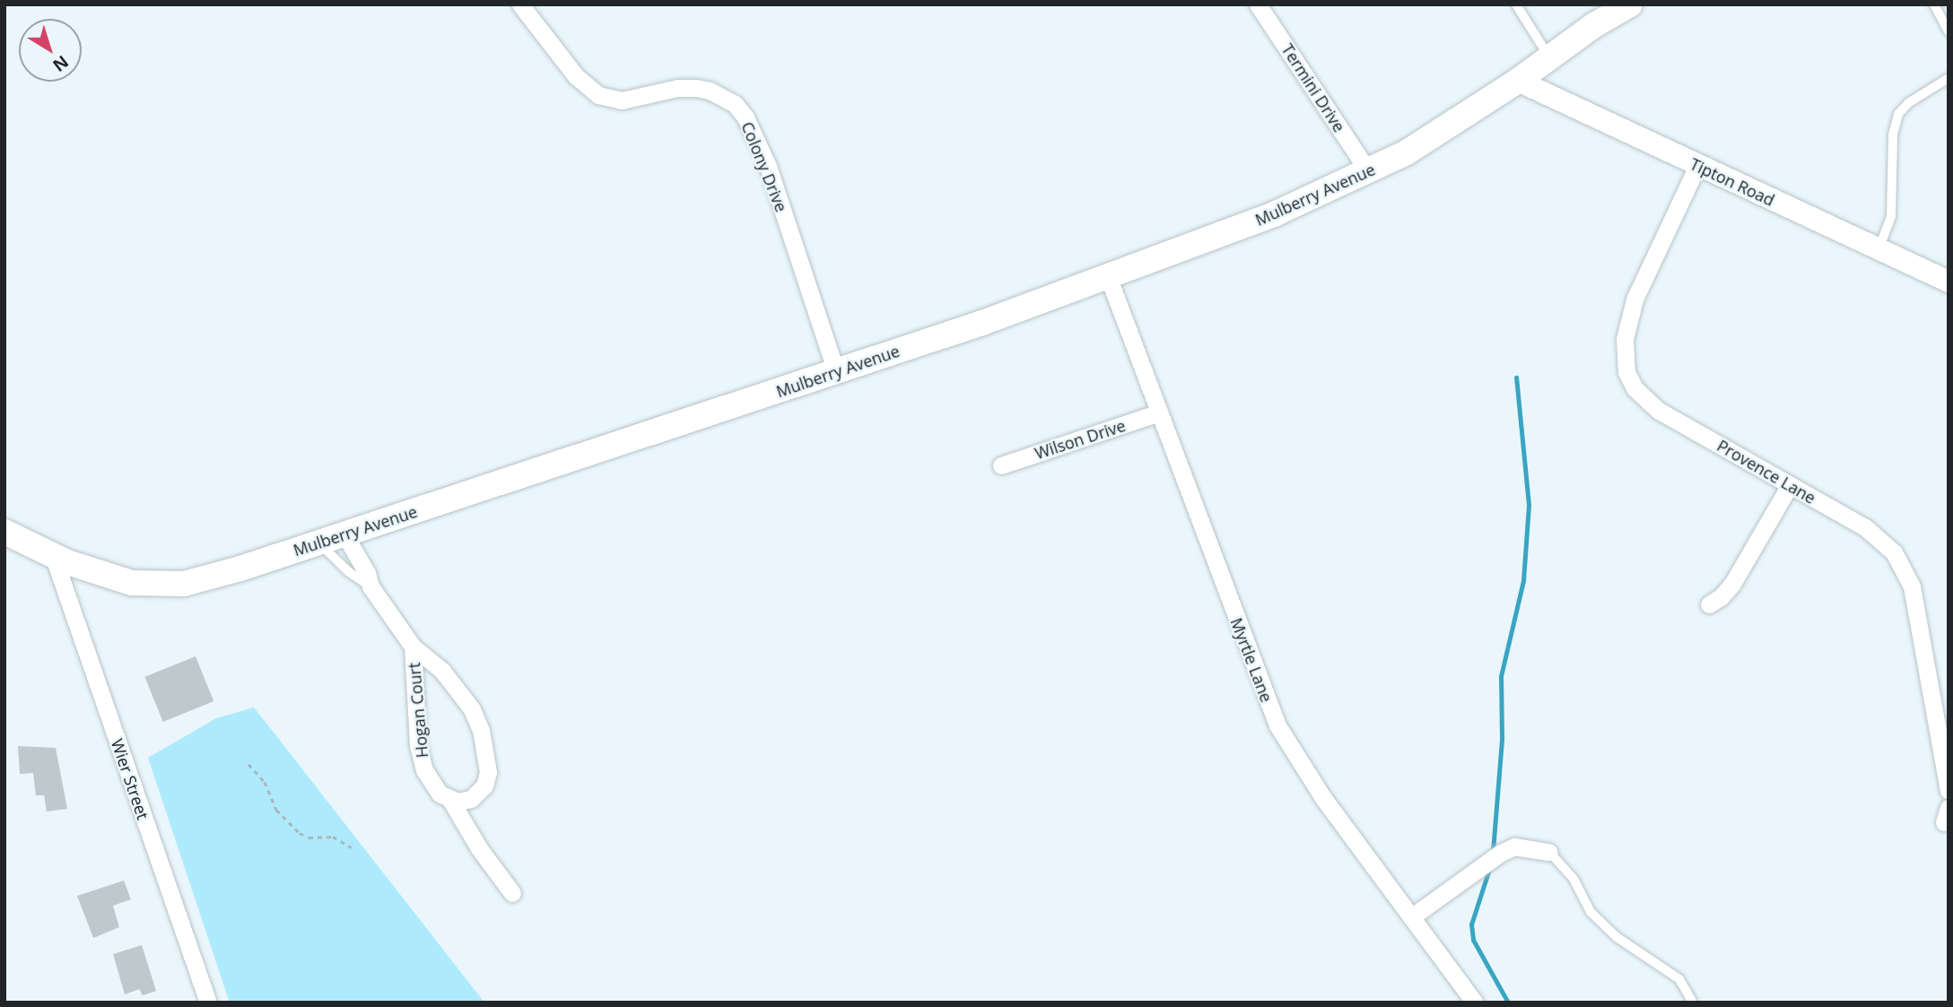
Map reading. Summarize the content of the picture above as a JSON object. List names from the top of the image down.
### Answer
{
  "streets": {
    "main road": ["Mulberry Avenue"],
    "street": [
      "Termini Drive",
      "Colony Drive",
      "Tipton Road",
      "Wilson Drive",
      "Provence Lane",
      "Myrtle Lane",
      "Hogan Court",
      "Wier Street"
    ]
  },
  "crossings": [
    ["Termini Drive", "Mulberry Avenue"],
    ["Colony Drive", "Mulberry Avenue"],
    ["Tipton Road", "Mulberry Avenue"],
    ["Tipton Road", "Provence Lane"],
    ["Mulberry Avenue", "Myrtle Lane"],
    ["Mulberry Avenue", "Hogan Court"],
    ["Mulberry Avenue", "Wier Street"],
    ["Wilson Drive", "Myrtle Lane"]
  ],
  "north": "bottom right"
}
